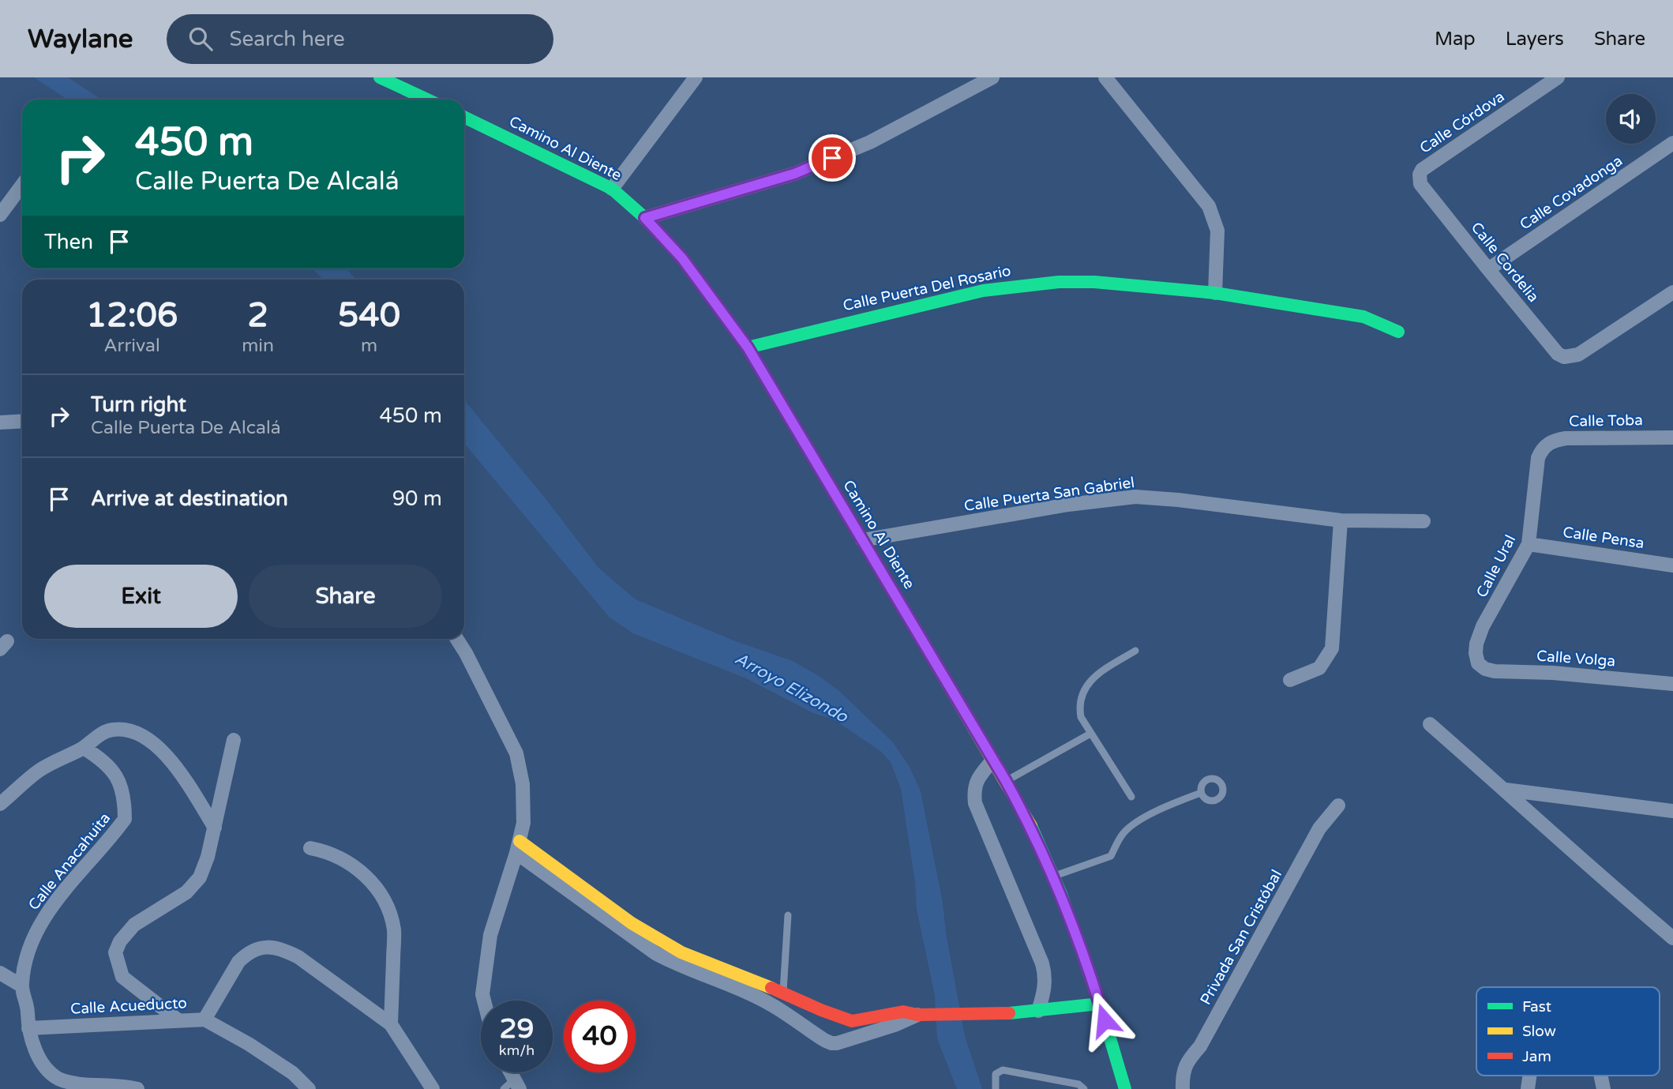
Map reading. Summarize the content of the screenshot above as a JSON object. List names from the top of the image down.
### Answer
{
  "streets": {
    "street": [
      "Calle Córdova",
      "Camino Al Diente",
      "Calle Covadonga",
      "Calle Cordelia",
      "Calle Puerta Del Rosario",
      "Calle Toba",
      "Calle Puerta San Gabriel",
      "Calle Pensa",
      "Calle Ural",
      "Calle Volga",
      "Calle Anacahuita",
      "Privada San Cristóbal",
      "Calle Acueducto"
    ]
  },
  "crossings": [
    ["Calle Córdova", "Calle Cordelia"],
    ["Camino Al Diente", "Calle Puerta Del Rosario"],
    ["Camino Al Diente", "Calle Puerta San Gabriel"],
    ["Calle Covadonga", "Calle Cordelia"],
    ["Calle Toba", "Calle Ural"],
    ["Calle Pensa", "Calle Ural"],
    ["Calle Ural", "Calle Volga"],
    ["Calle Anacahuita", "Calle Acueducto"]
  ],
  "water": ["Arroyo Elizondo"],
  "legend": ["Fast", "Slow", "Jam"],
  "page": {
    "header": "Waylane",
    "search": "Search here",
    "nav": ["Map", "Layers", "Share"],
    "turn": ["450 m", "Calle Puerta De Alcalá"],
    "then": "Then",
    "eta": [
      "12:06",
      "Arrival",
      "2",
      "min",
      "540",
      "m"
    ],
    "list": [
      {
        "name": "Turn right",
        "note": "Calle Puerta De Alcalá",
        "value": "450 m"
      },
      {
        "name": "Arrive at destination",
        "value": "90 m"
      }
    ],
    "buttons": ["Exit", "Share"],
    "speed": "29 km/h",
    "limit": "40"
  }
}
